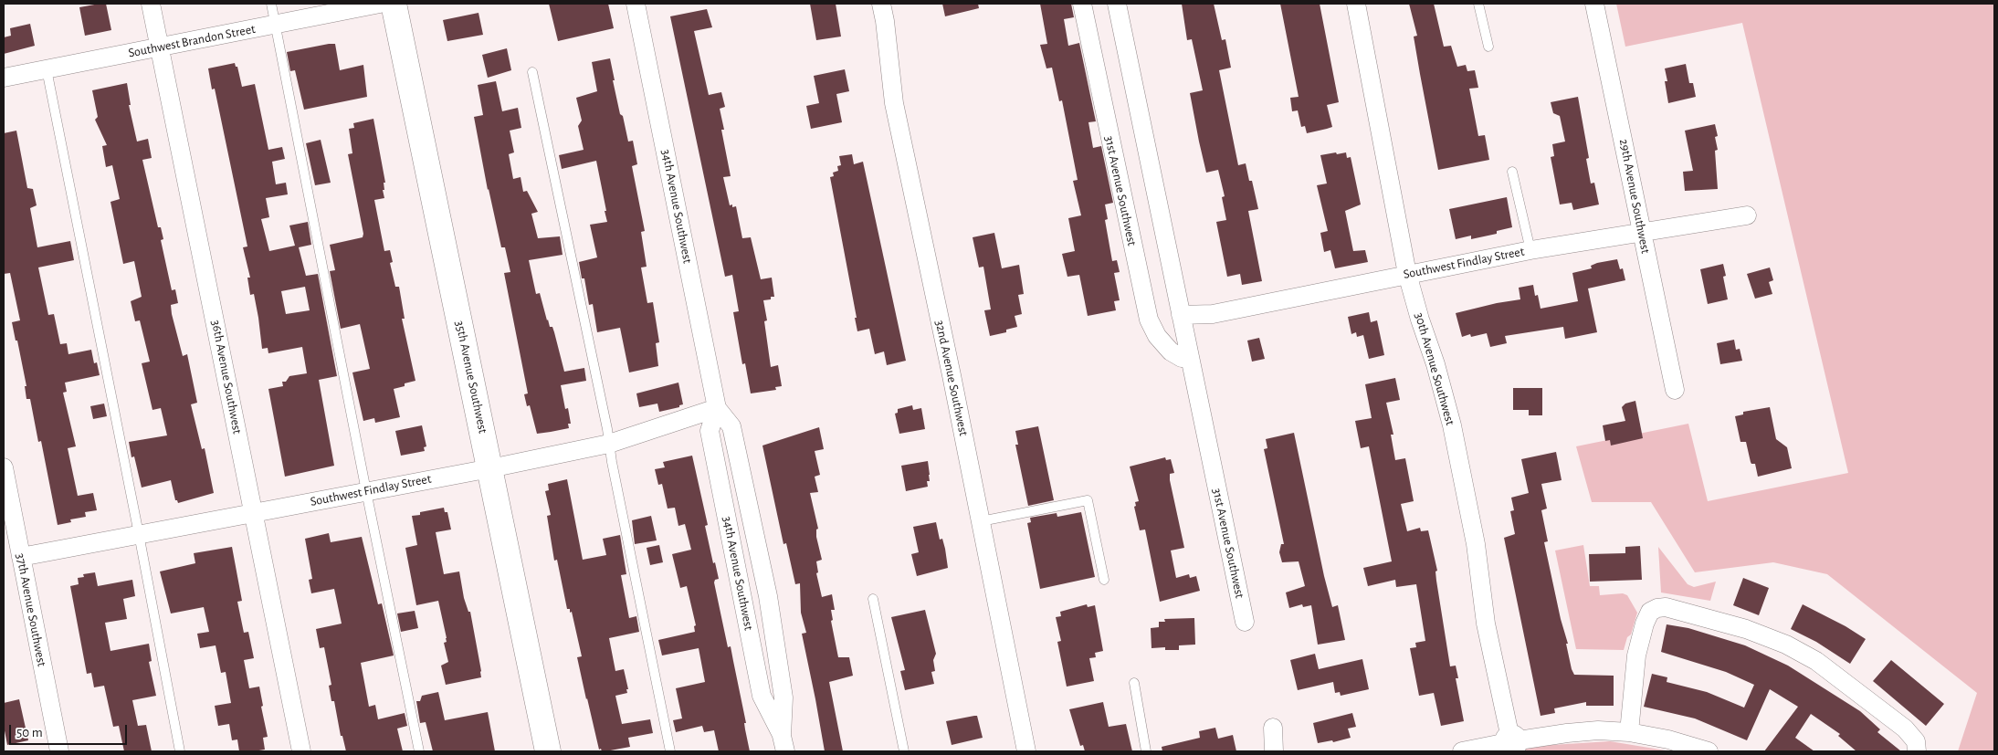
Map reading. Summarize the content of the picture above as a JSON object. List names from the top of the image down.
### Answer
{
  "streets": {
    "main road": ["35th Avenue Southwest"],
    "street": [
      "Southwest Brandon Street",
      "31st Avenue Southwest",
      "29th Avenue Southwest",
      "34th Avenue Southwest",
      "Southwest Findlay Street",
      "30th Avenue Southwest",
      "36th Avenue Southwest",
      "32nd Avenue Southwest",
      "37th Avenue Southwest"
    ]
  },
  "crossings": [
    ["Southwest Brandon Street", "36th Avenue Southwest"],
    ["31st Avenue Southwest", "Southwest Findlay Street"],
    ["29th Avenue Southwest", "Southwest Findlay Street"],
    ["34th Avenue Southwest", "Southwest Findlay Street"],
    ["Southwest Findlay Street", "30th Avenue Southwest"],
    ["Southwest Findlay Street", "36th Avenue Southwest"],
    ["Southwest Findlay Street", "35th Avenue Southwest"],
    ["Southwest Findlay Street", "37th Avenue Southwest"]
  ],
  "scale_bar": "50 m"
}
